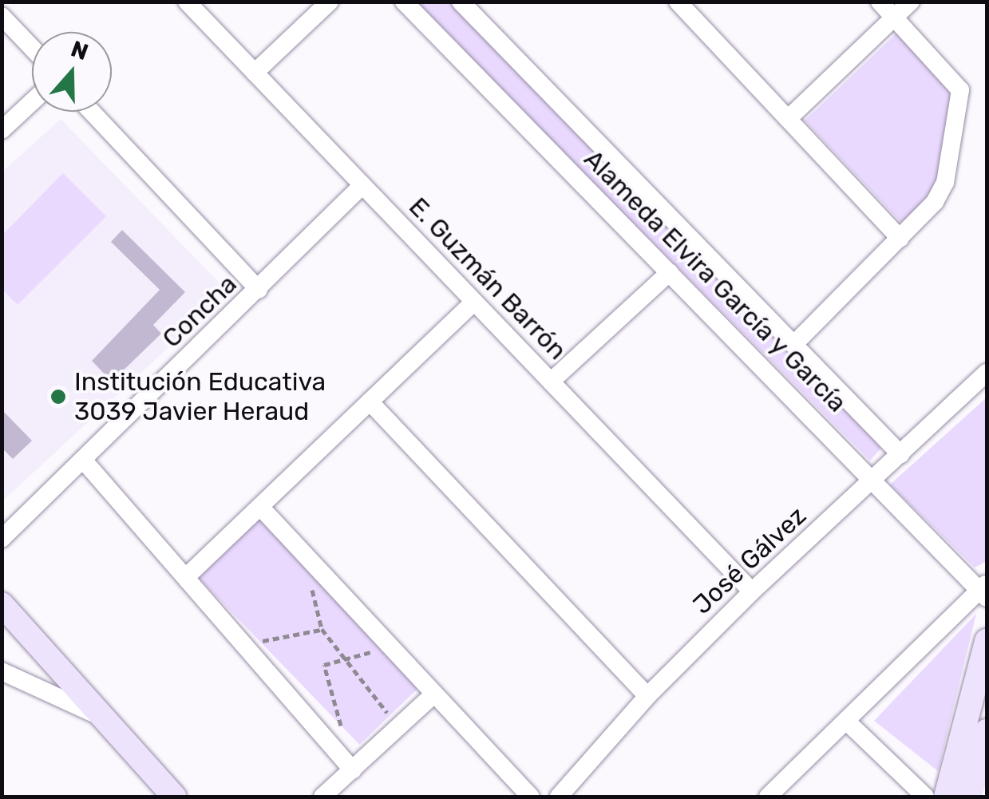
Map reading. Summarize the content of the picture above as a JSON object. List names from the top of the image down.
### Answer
{
  "streets": {
    "street": [
      "E. Guzmán Barrón",
      "Alameda Elvira García y García",
      "Concha",
      "José Gálvez"
    ]
  },
  "crossings": [
    ["E. Guzmán Barrón", "Concha"],
    ["E. Guzmán Barrón", "José Gálvez"],
    ["Alameda Elvira García y García", "José Gálvez"]
  ],
  "places": ["Institución Educativa 3039 Javier Heraud"],
  "north": "top"
}
